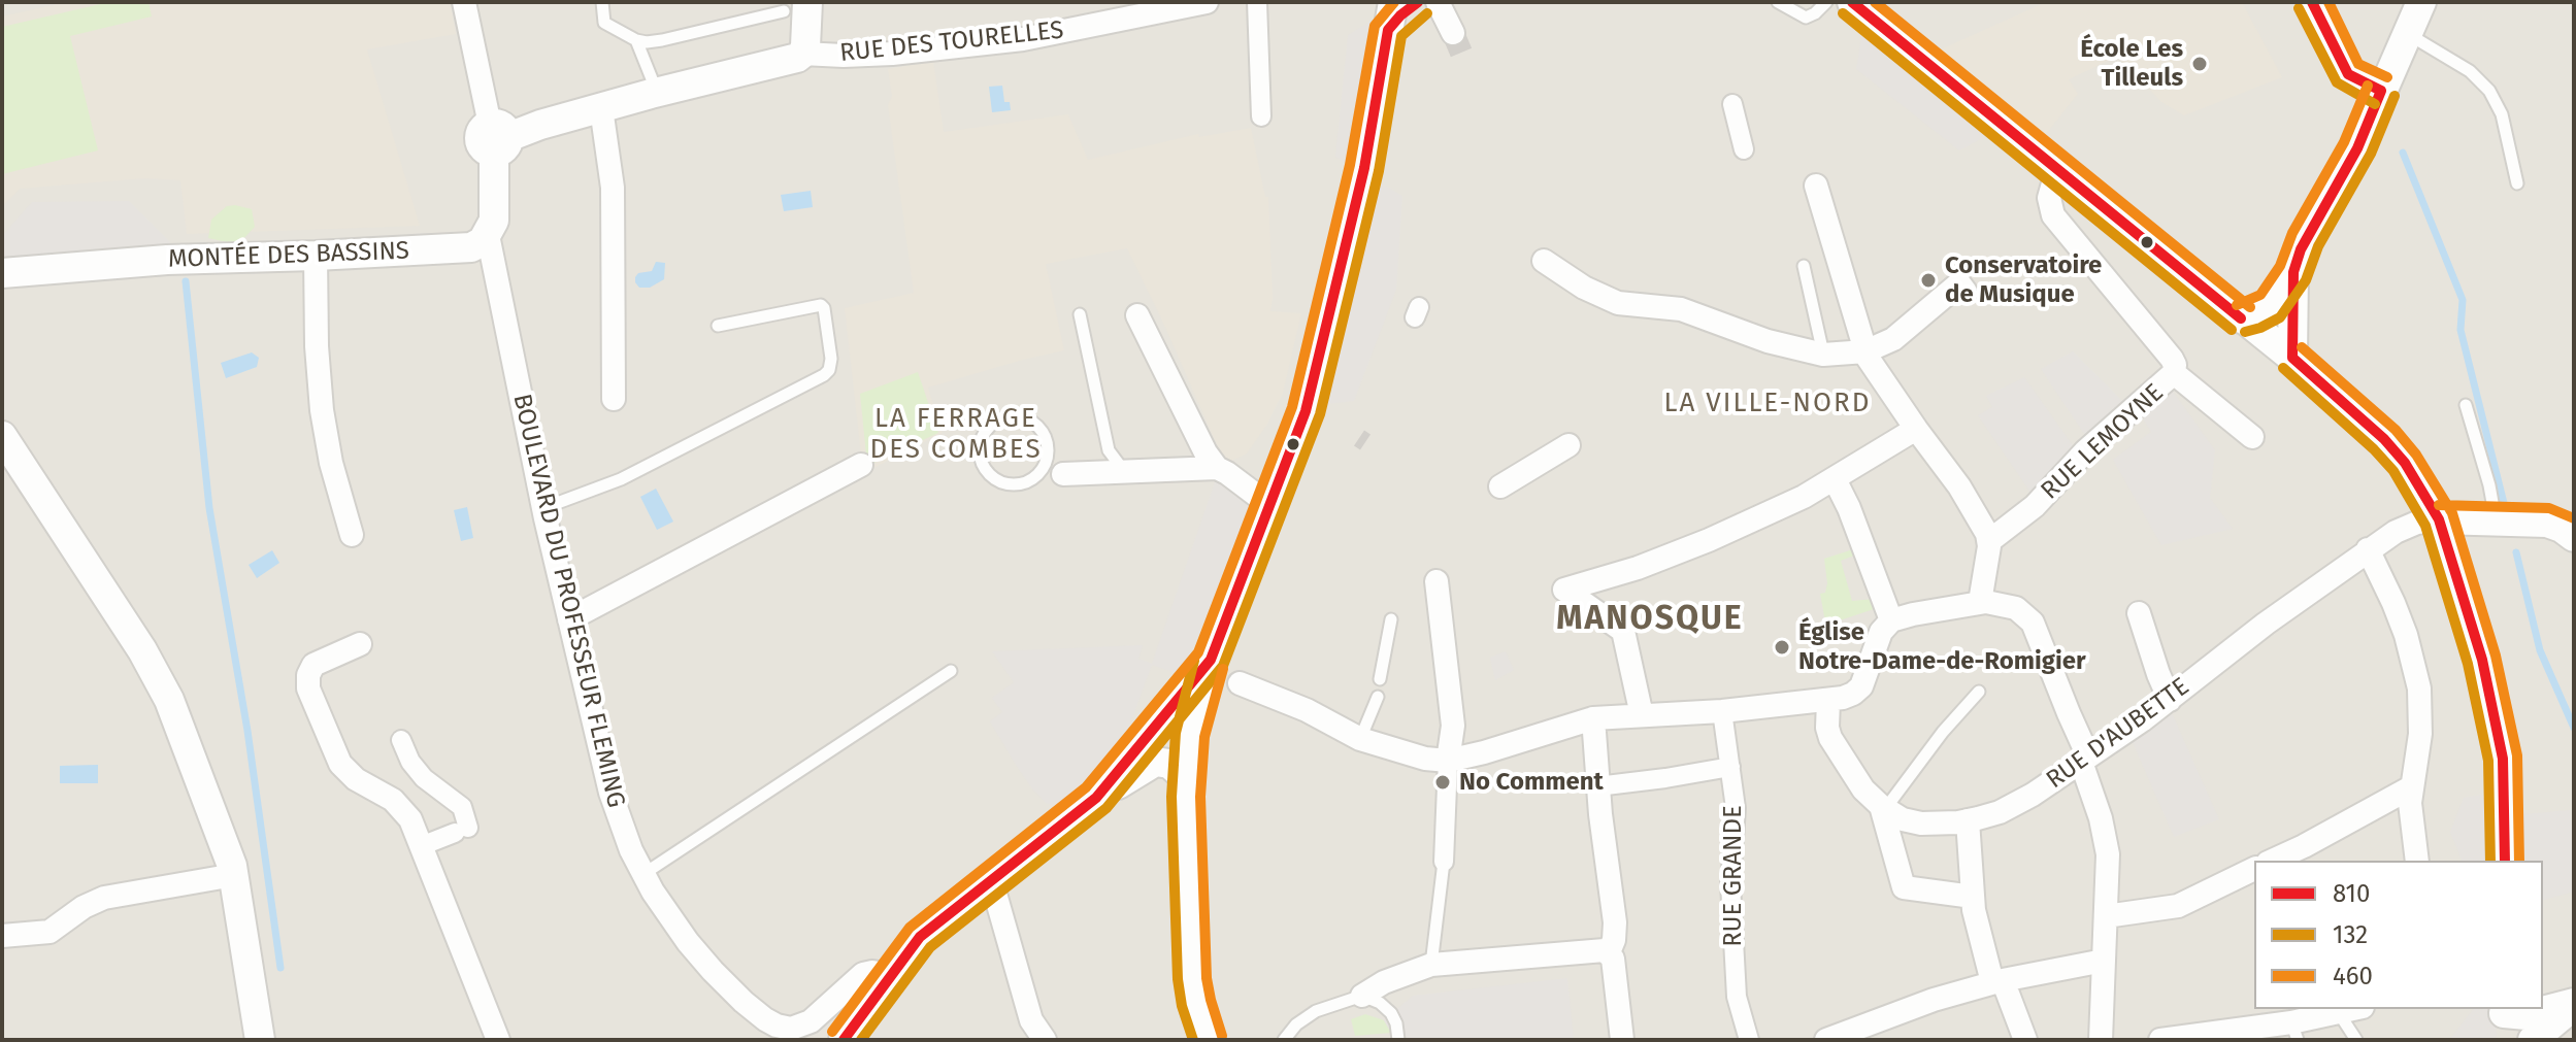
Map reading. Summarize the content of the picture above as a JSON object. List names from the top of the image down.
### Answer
{
  "streets": {
    "street": [
      "RUE DES TOURELLES",
      "MONTÉE DES BASSINS",
      "RUE LEMOYNE",
      "BOULEVARD DU PROFESSEUR FLEMING",
      "RUE D'AUBETTE",
      "RUE GRANDE"
    ]
  },
  "crossings": [
    ["MONTÉE DES BASSINS", "BOULEVARD DU PROFESSEUR FLEMING"]
  ],
  "districts": ["LA VILLE-NORD", "LA FERRAGE DES COMBES", "MANOSQUE"],
  "places": [
    "École Les Tilleuls",
    "Conservatoire de Musique",
    "Église Notre-Dame-de-Romigier",
    "No Comment"
  ],
  "lines": ["transit line 810", "transit line 460", "transit line 132"],
  "legend": ["810", "132", "460"]
}
